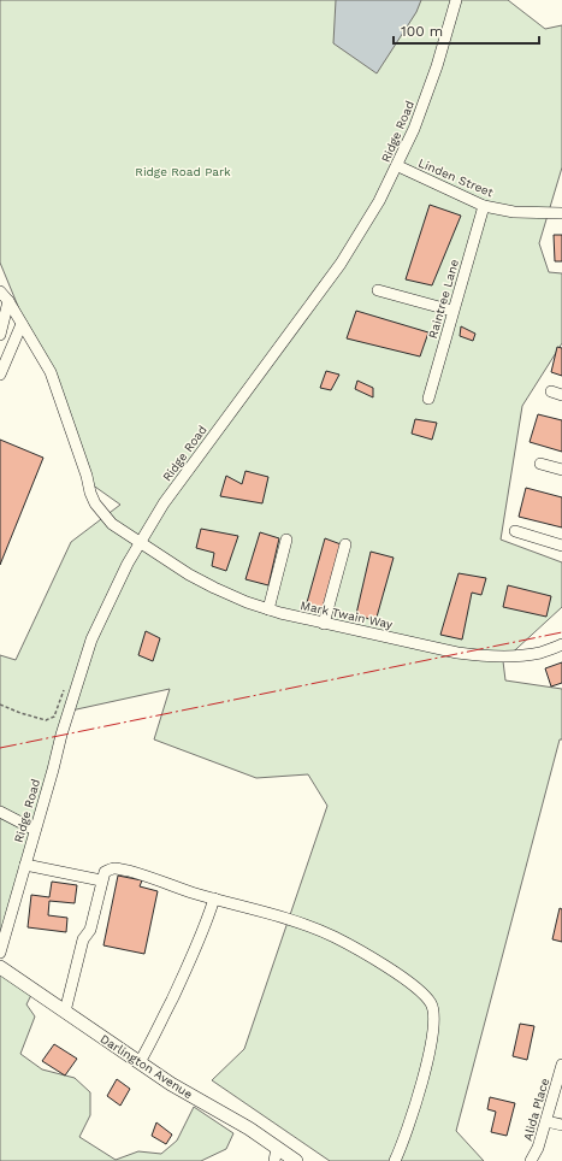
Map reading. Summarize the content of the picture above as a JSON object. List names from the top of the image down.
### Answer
{
  "streets": {
    "main road": ["Darlington Avenue"],
    "street": [
      "Ridge Road",
      "Linden Street",
      "Raintree Lane",
      "Mark Twain Way",
      "Alida Place"
    ]
  },
  "crossings": [
    ["Ridge Road", "Linden Street"],
    ["Ridge Road", "Mark Twain Way"],
    ["Linden Street", "Raintree Lane"]
  ],
  "parks": ["Ridge Road Park"],
  "scale_bar": "100 m"
}
